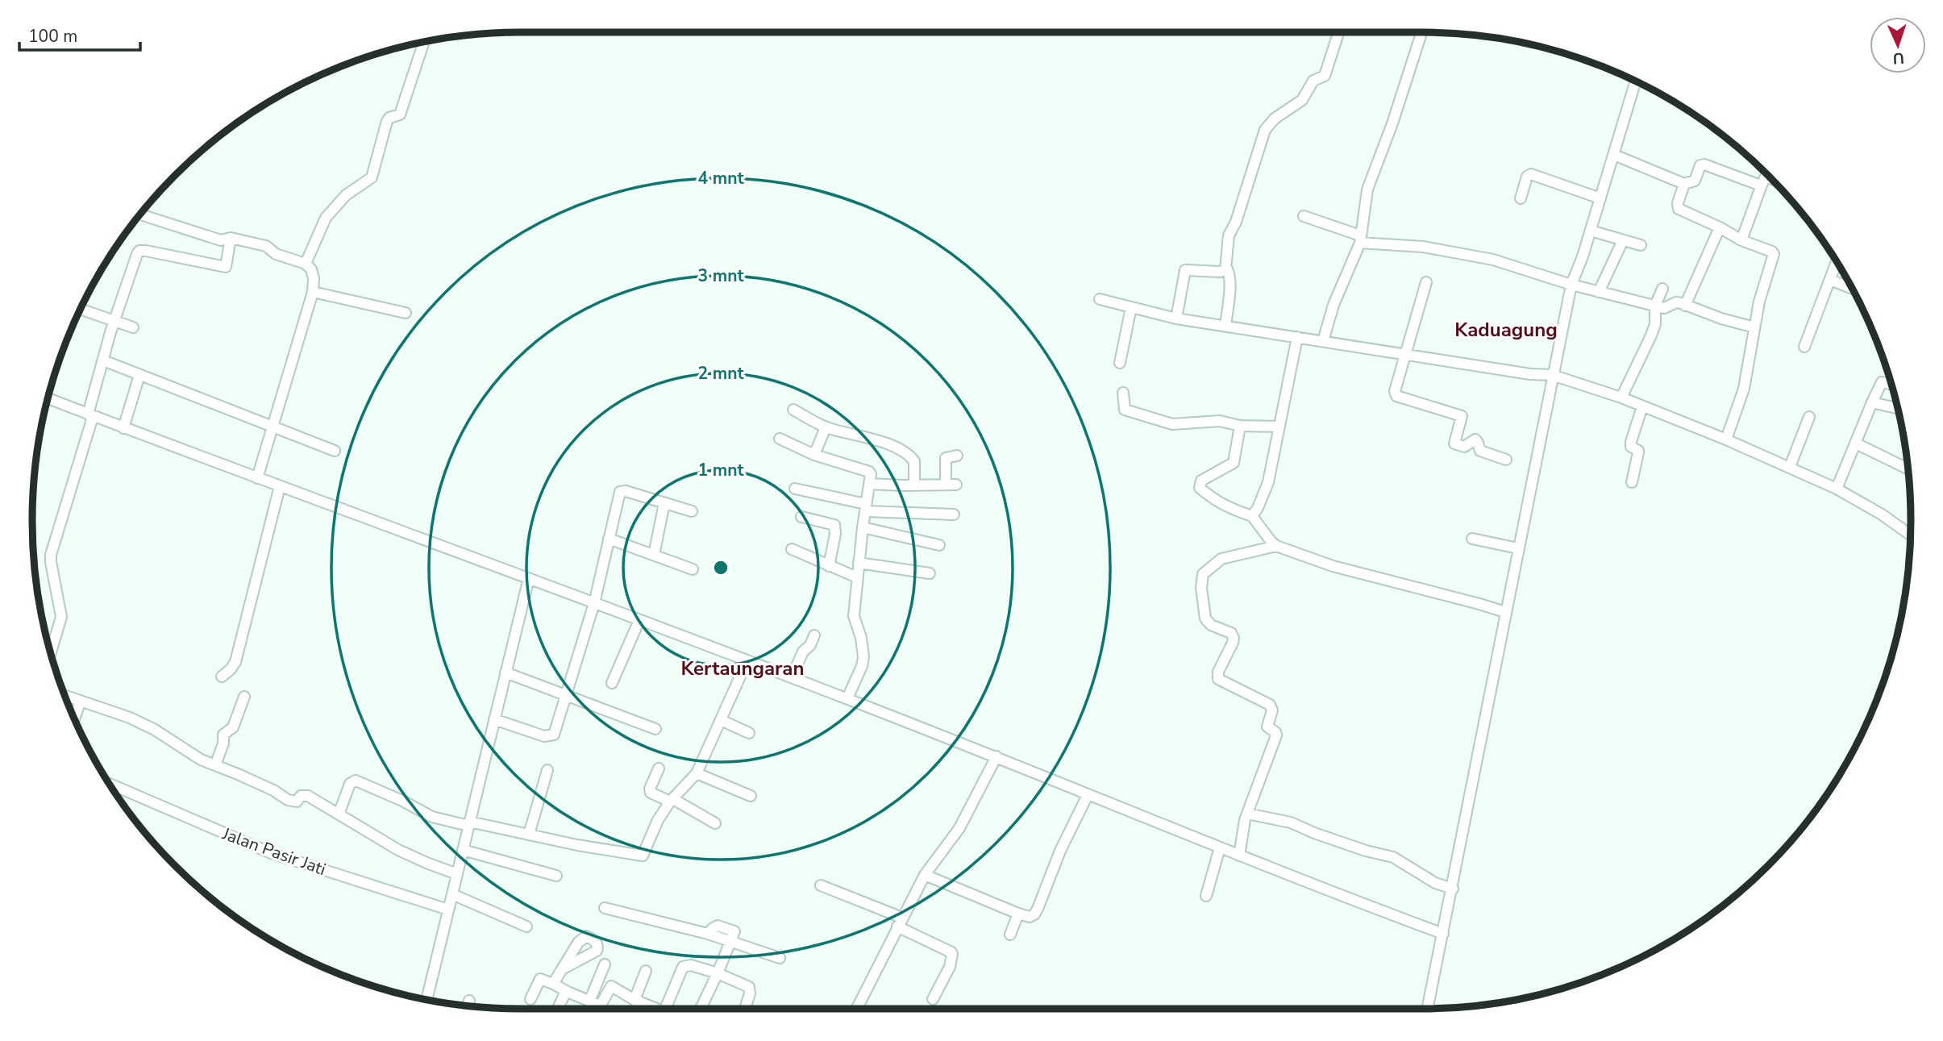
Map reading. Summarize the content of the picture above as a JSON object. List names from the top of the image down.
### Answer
{
  "streets": {
    "street": ["Jalan Pasir Jati"]
  },
  "districts": ["Kaduagung", "Kertaungaran"],
  "scale_bar": "100 m",
  "north": "bottom",
  "rings": [
    "4 mnt",
    "3 mnt",
    "2 mnt",
    "1 mnt"
  ]
}
